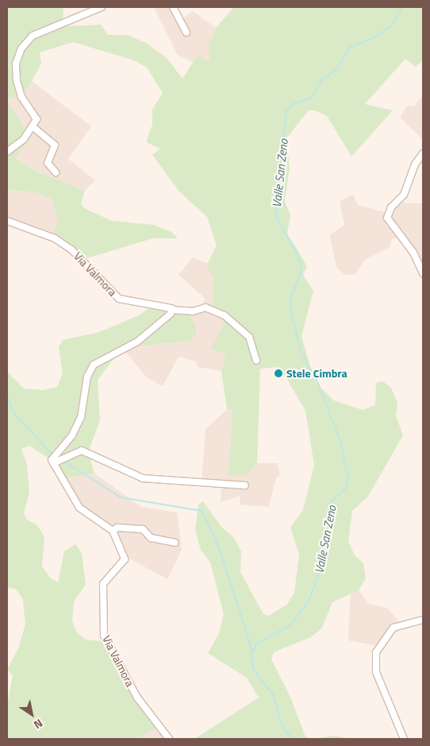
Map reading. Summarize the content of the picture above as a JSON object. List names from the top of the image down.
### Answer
{
  "streets": {
    "street": ["Via Valmora"]
  },
  "water": ["Valle San Zeno"],
  "places": ["Stele Cimbra"],
  "north": "bottom right"
}
